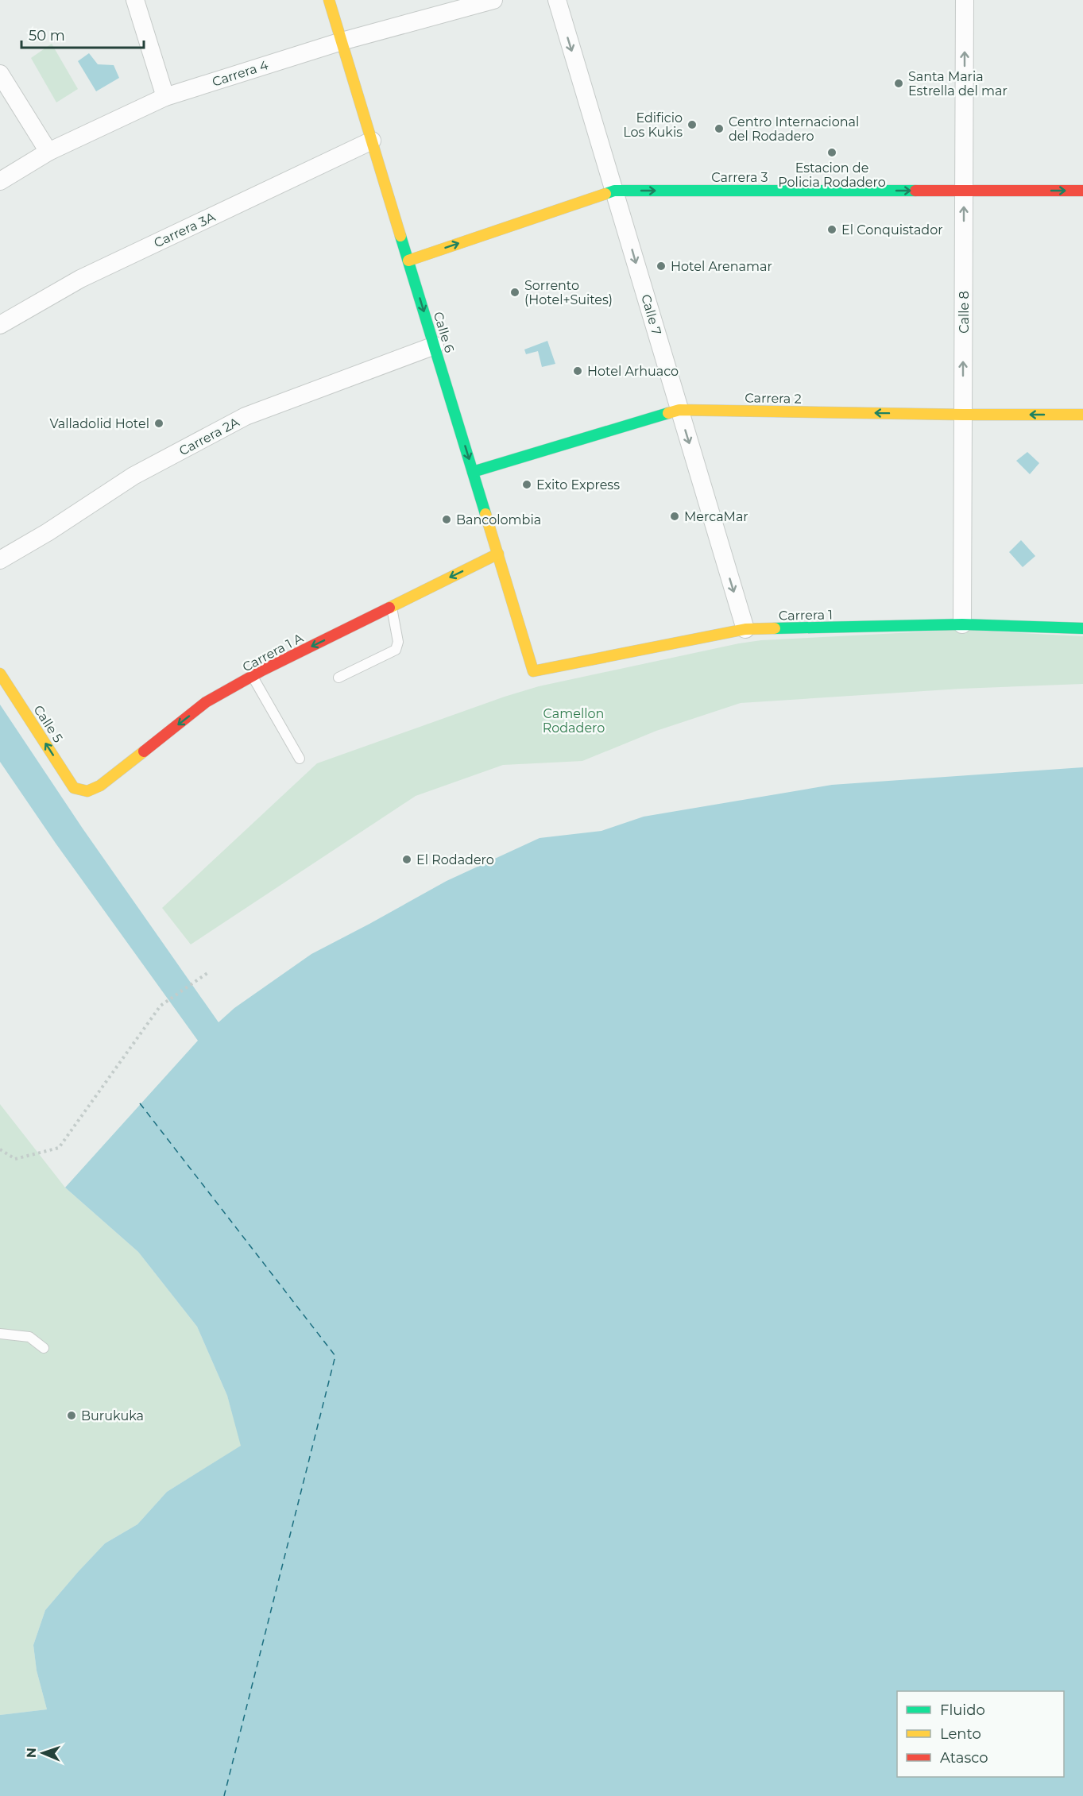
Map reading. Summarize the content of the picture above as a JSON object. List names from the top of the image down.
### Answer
{
  "streets": {
    "street": [
      "Carrera 4",
      "Carrera 3",
      "Carrera 3A",
      "Calle 8",
      "Calle 7",
      "Calle 6",
      "Carrera 2",
      "Carrera 2A",
      "Carrera 1",
      "Carrera 1 A",
      "Calle 5"
    ]
  },
  "crossings": [
    ["Carrera 4", "Calle 6"],
    ["Carrera 3", "Calle 8"],
    ["Carrera 3", "Calle 7"],
    ["Carrera 3", "Calle 6"],
    ["Carrera 3A", "Calle 6"],
    ["Calle 8", "Carrera 2"],
    ["Calle 8", "Carrera 1"],
    ["Calle 7", "Carrera 2"],
    ["Calle 7", "Carrera 1"],
    ["Calle 6", "Carrera 2"],
    ["Calle 6", "Carrera 2A"],
    ["Calle 6", "Carrera 1"],
    ["Calle 6", "Carrera 1 A"],
    ["Carrera 1 A", "Calle 5"]
  ],
  "one_way": [
    "Carrera 3",
    "Calle 8",
    "Calle 7",
    "Carrera 2",
    "Carrera 1 A",
    "Calle 5"
  ],
  "parks": ["Camellon Rodadero"],
  "places": [
    "Santa Maria Estrella del mar",
    "Edificio Los Kukis",
    "Centro Internacional del Rodadero",
    "Estacion de Policia Rodadero",
    "El Conquistador",
    "Hotel Arenamar",
    "Sorrento (Hotel+Suites)",
    "Hotel Arhuaco",
    "Valladolid Hotel",
    "Exito Express",
    "MercaMar",
    "Bancolombia",
    "El Rodadero",
    "Burukuka"
  ],
  "legend": ["Fluido", "Lento", "Atasco"],
  "scale_bar": "50 m",
  "north": "left"
}
